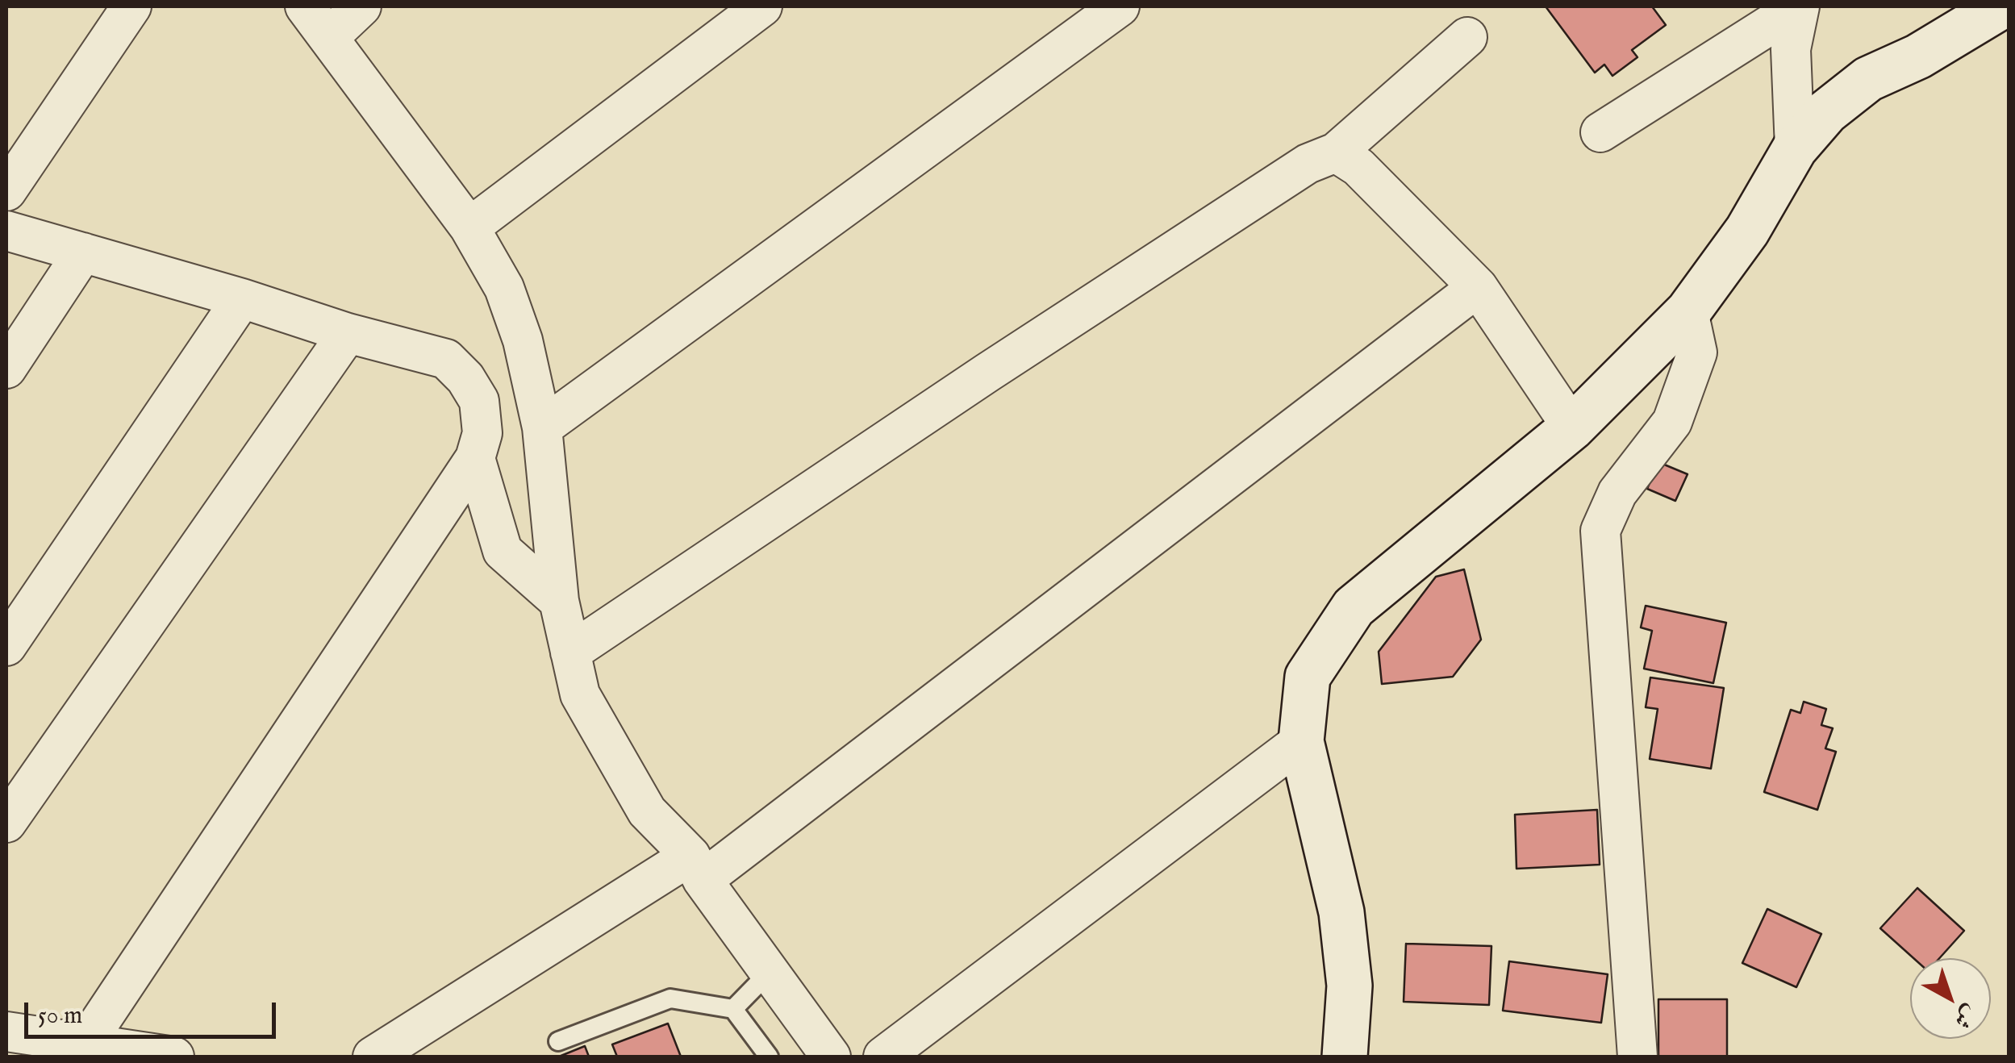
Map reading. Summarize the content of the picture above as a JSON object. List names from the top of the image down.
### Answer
{
  "scale_bar": "50 m",
  "north": "bottom right"
}
